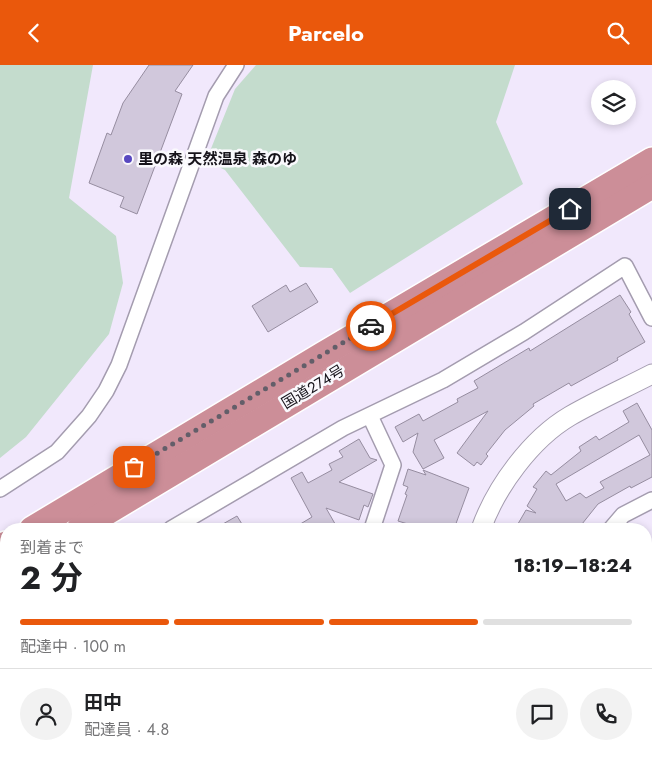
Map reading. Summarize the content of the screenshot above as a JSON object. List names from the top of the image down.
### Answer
{
  "streets": {
    "highway": ["国道274号"]
  },
  "places": ["里の森 天然温泉 森のゆ"],
  "page": {
    "header": "Parcelo",
    "heading": ["2 分", "到着まで", "18:19–18:24"],
    "panel": ["田中", "配達員 · 4.8"],
    "bar": "配達中 · 100 m"
  }
}
